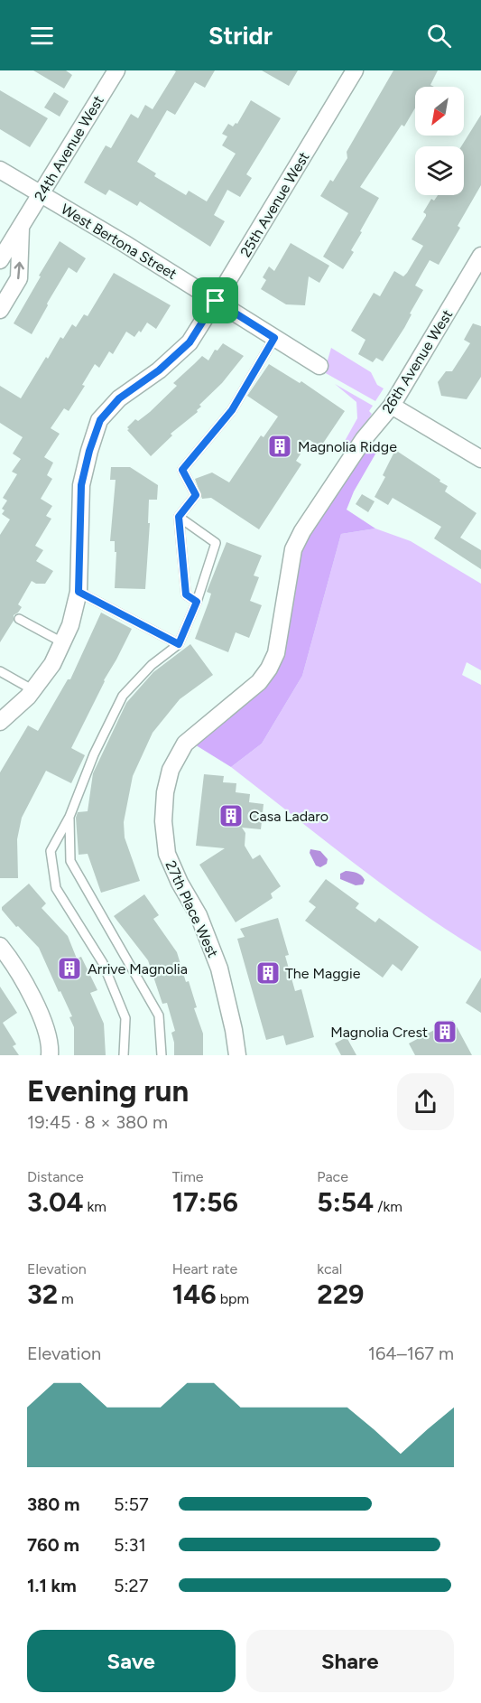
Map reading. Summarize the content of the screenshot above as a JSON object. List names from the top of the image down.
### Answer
{
  "streets": {
    "street": [
      "24th Avenue West",
      "25th Avenue West",
      "West Bertona Street",
      "26th Avenue West",
      "27th Place West"
    ]
  },
  "crossings": [
    ["24th Avenue West", "West Bertona Street"],
    ["25th Avenue West", "West Bertona Street"],
    ["26th Avenue West", "27th Place West"]
  ],
  "places": {
    "building": [
      "Magnolia Ridge",
      "Casa Ladaro",
      "Arrive Magnolia",
      "The Maggie",
      "Magnolia Crest"
    ]
  },
  "north": "bottom left",
  "page": {
    "header": "Stridr",
    "heading": ["Evening run", "19:45 · 8 × 380 m"],
    "stats": [
      ["Distance", "3.04 km"],
      ["Time", "17:56"],
      ["Pace", "5:54 /km"],
      ["Elevation", "32 m"],
      ["Heart rate", "146 bpm"],
      ["kcal", "229"]
    ],
    "chart": ["Elevation", "164–167 m"],
    "list": [
      {
        "name": "380 m",
        "note": "5:57"
      },
      {
        "name": "760 m",
        "note": "5:31"
      },
      {
        "name": "1.1 km",
        "note": "5:27"
      }
    ],
    "buttons": ["Save", "Share"]
  }
}
